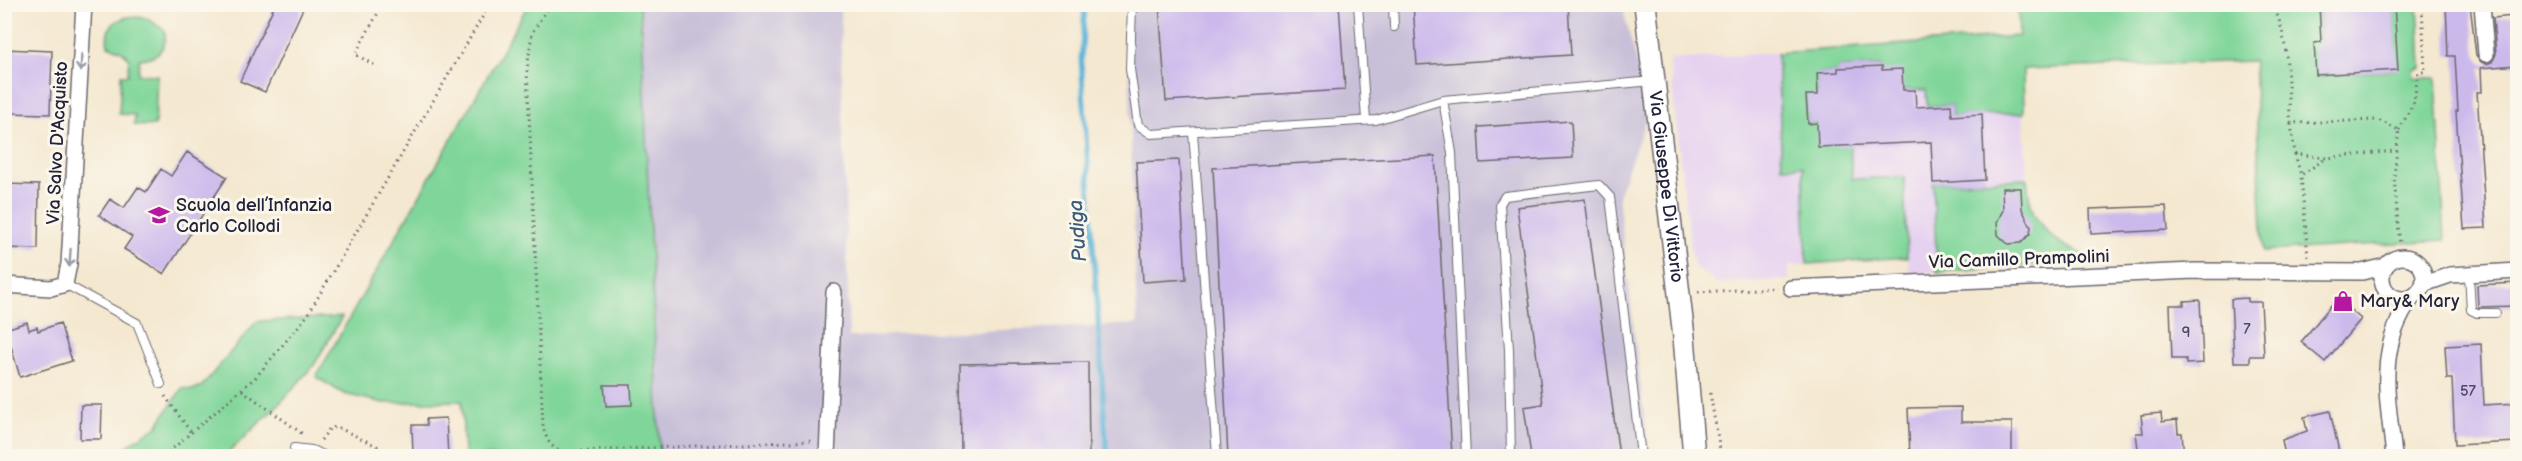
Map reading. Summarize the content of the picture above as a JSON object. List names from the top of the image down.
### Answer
{
  "streets": {
    "street": ["Via Salvo D'Acquisto", "Via Giuseppe Di Vittorio", "Via Camillo Prampolini"]
  },
  "one_way": ["Via Salvo D'Acquisto"],
  "water": ["Pudiga"],
  "places": {
    "school or university": ["Scuola dell’Infanzia Carlo Collodi"],
    "shop": ["Mary& Mary"]
  },
  "house_numbers": ["7", "9", "57"]
}
